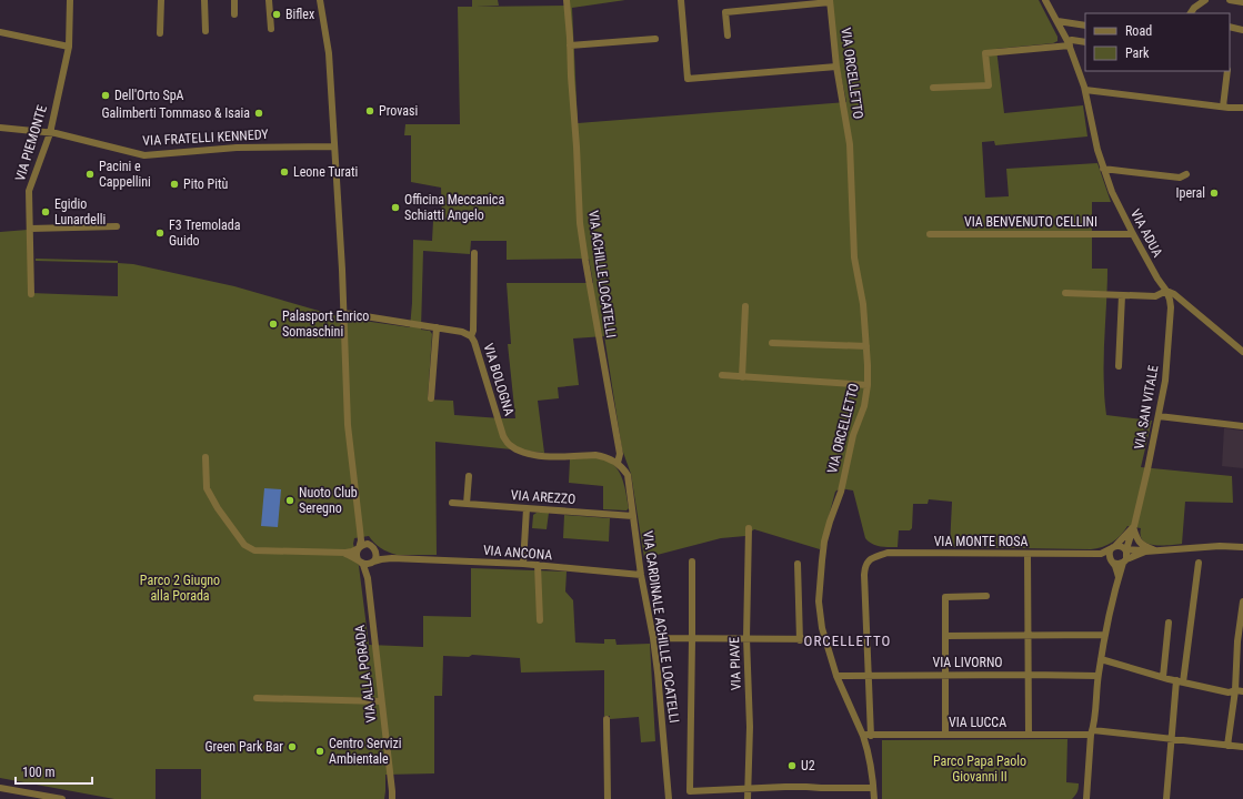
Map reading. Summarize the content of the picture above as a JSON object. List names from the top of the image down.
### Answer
{
  "streets": {
    "street": [
      "VIA ORCELLETTO",
      "VIA FRATELLI KENNEDY",
      "VIA PIEMONTE",
      "VIA BENVENUTO CELLINI",
      "VIA ADUA",
      "VIA ACHILLE LOCATELLI",
      "VIA BOLOGNA",
      "VIA SAN VITALE",
      "VIA AREZZO",
      "VIA MONTE ROSA",
      "VIA ANCONA",
      "VIA CARDINALE ACHILLE LOCATELLI",
      "VIA LIVORNO",
      "VIA PIAVE",
      "VIA ALLA PORADA",
      "VIA LUCCA"
    ]
  },
  "crossings": [
    ["VIA ORCELLETTO", "VIA LIVORNO"],
    ["VIA ORCELLETTO", "VIA LUCCA"],
    ["VIA FRATELLI KENNEDY", "VIA PIEMONTE"],
    ["VIA BENVENUTO CELLINI", "VIA ADUA"],
    ["VIA ADUA", "VIA SAN VITALE"],
    ["VIA ACHILLE LOCATELLI", "VIA BOLOGNA"],
    ["VIA ACHILLE LOCATELLI", "VIA CARDINALE ACHILLE LOCATELLI"],
    ["VIA BOLOGNA", "VIA CARDINALE ACHILLE LOCATELLI"],
    ["VIA SAN VITALE", "VIA MONTE ROSA"],
    ["VIA AREZZO", "VIA CARDINALE ACHILLE LOCATELLI"],
    ["VIA MONTE ROSA", "VIA LIVORNO"],
    ["VIA ANCONA", "VIA CARDINALE ACHILLE LOCATELLI"],
    ["VIA ANCONA", "VIA ALLA PORADA"]
  ],
  "districts": ["ORCELLETTO"],
  "parks": ["Parco 2 Giugno alla Porada", "Parco Papa Paolo Giovanni II"],
  "places": [
    "Biflex",
    "Dell'Orto SpA",
    "Provasi",
    "Galimberti Tommaso & Isaia",
    "Leone Turati",
    "Pacini e Cappellini",
    "Pito Pitù",
    "Iperal",
    "Officina Meccanica Schiatti Angelo",
    "Egidio Lunardelli",
    "F3 Tremolada Guido",
    "Palasport Enrico Somaschini",
    "Nuoto Club Seregno",
    "Green Park Bar",
    "Centro Servizi Ambientale",
    "U2"
  ],
  "legend": ["Road", "Park"],
  "scale_bar": "100 m"
}
